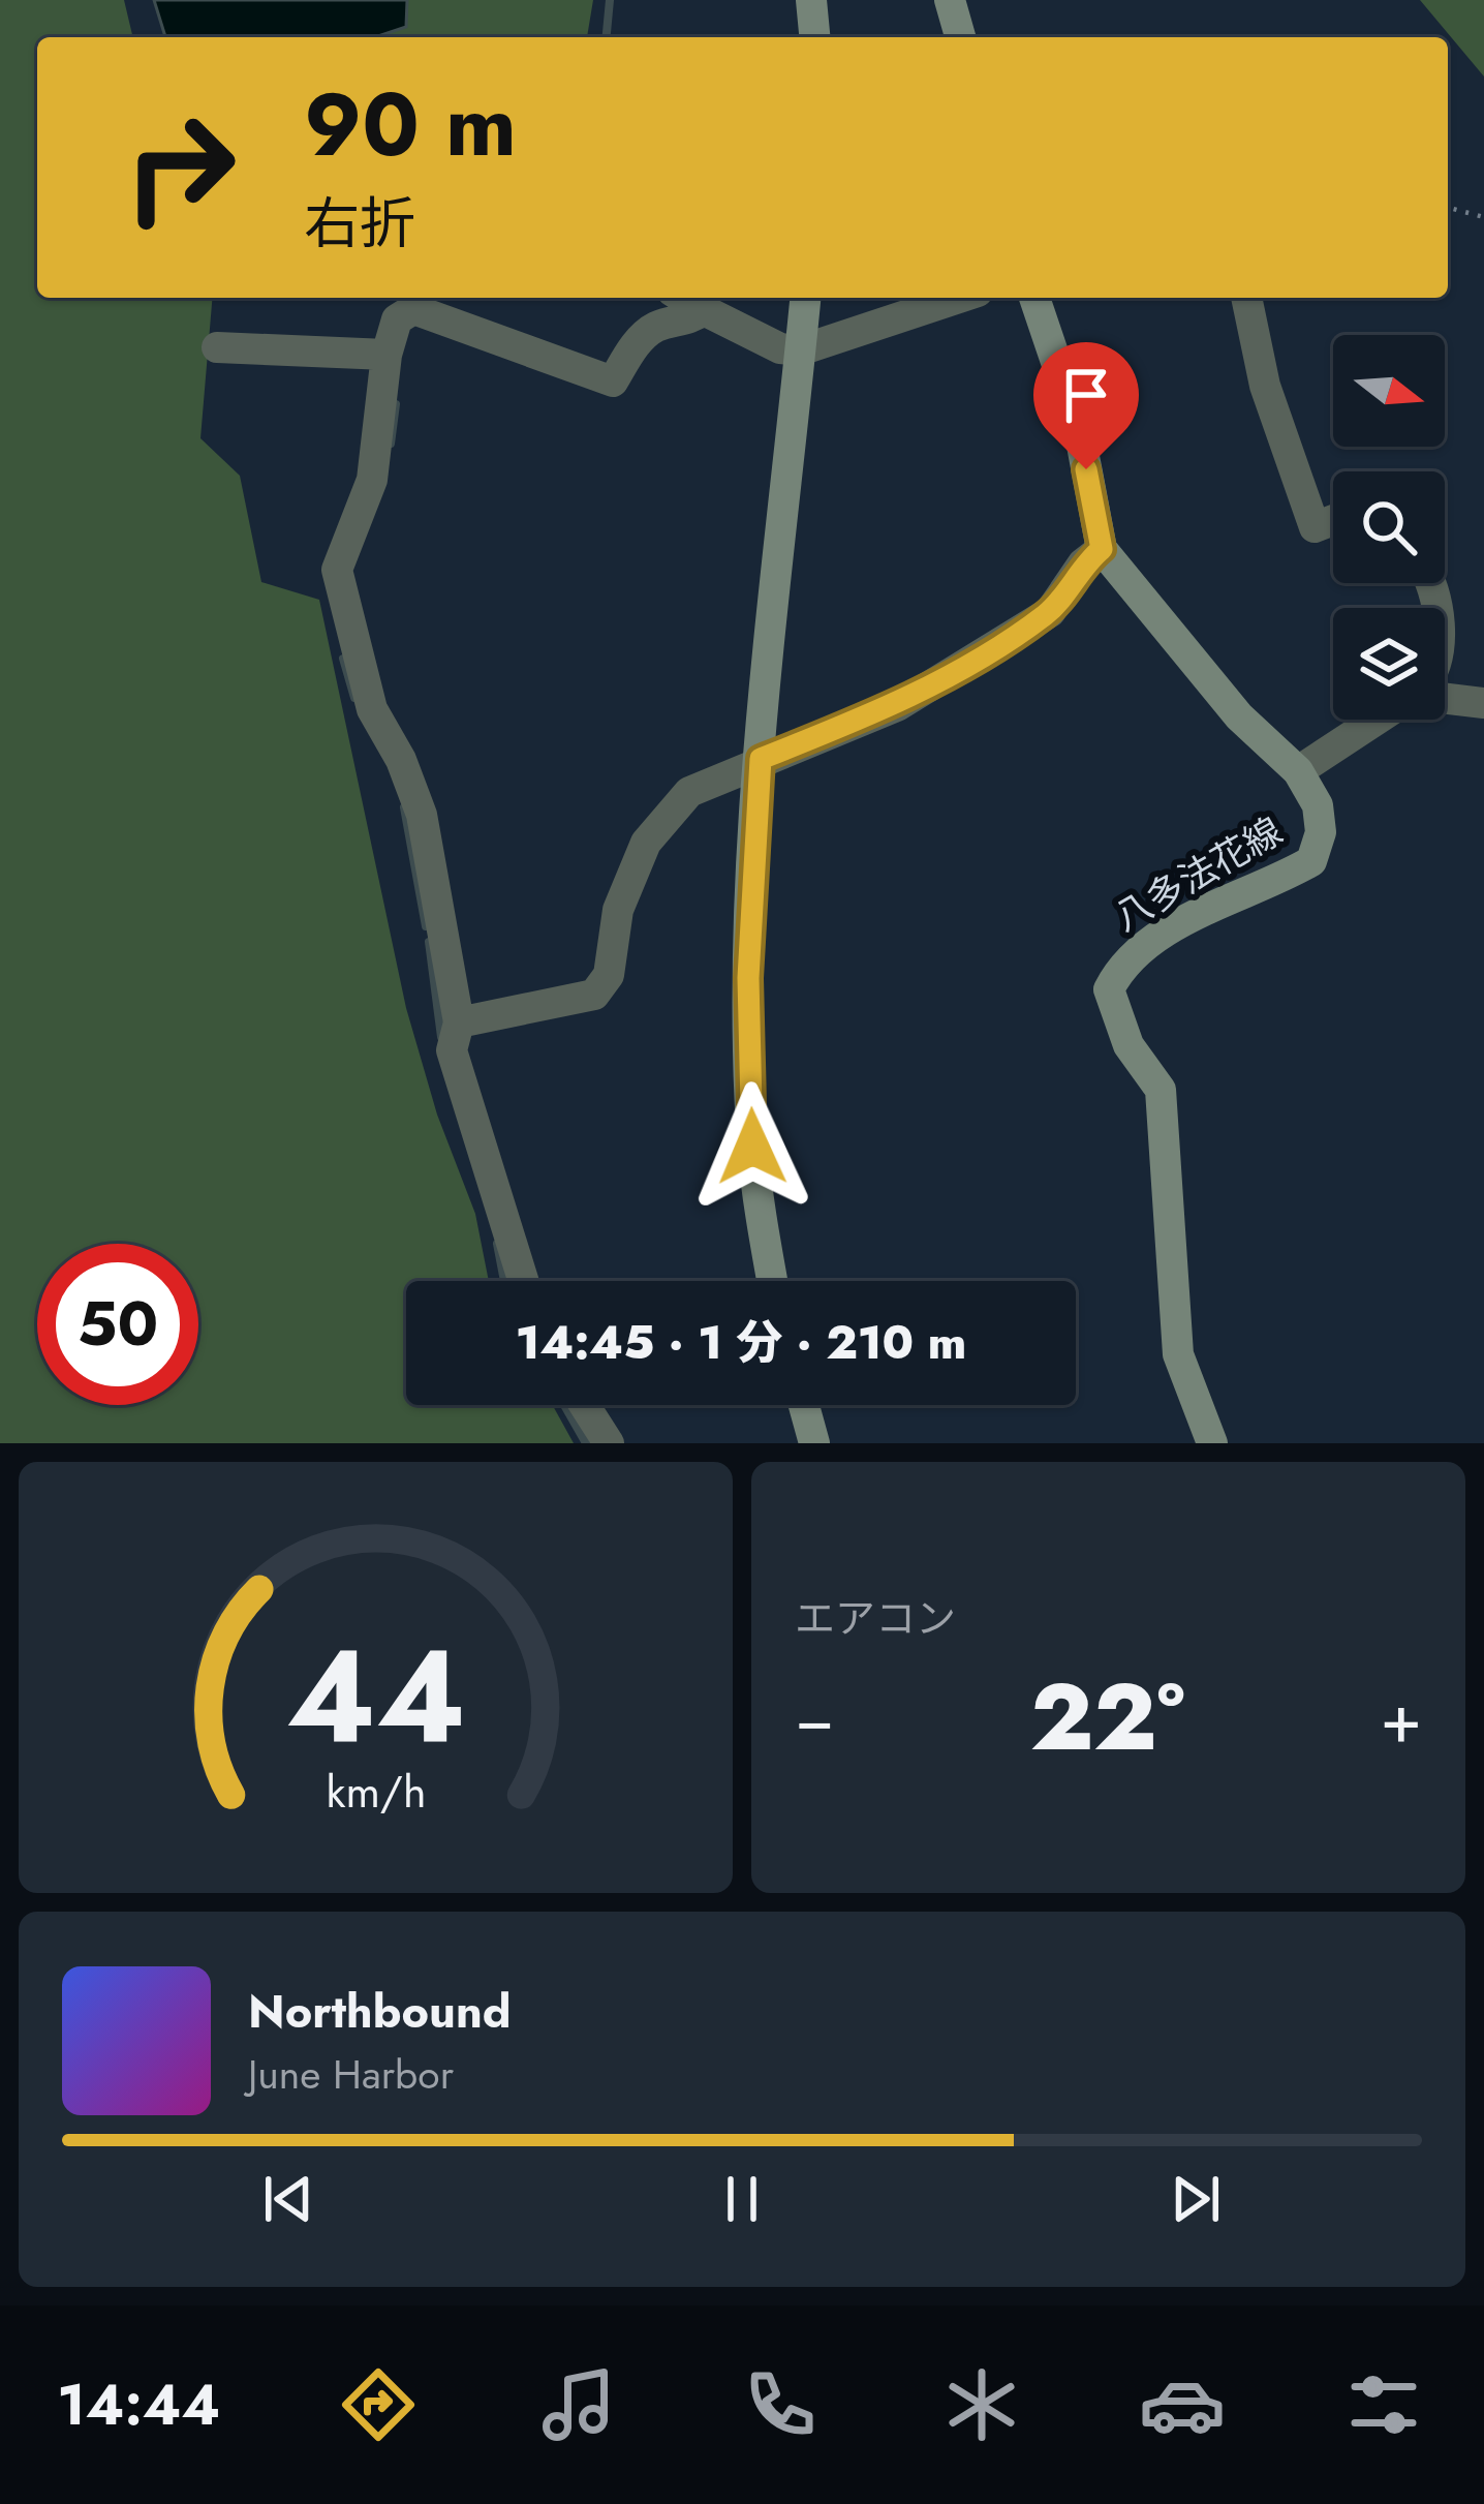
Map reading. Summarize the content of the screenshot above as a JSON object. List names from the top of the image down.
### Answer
{
  "streets": {
    "main road": ["八多法花線"]
  },
  "north": "right",
  "page": {
    "turn": ["90 m", "右折"],
    "limit": "50",
    "trip": "14:45 · 1 分 · 210 m",
    "tile": "エアコン",
    "heat": ["−", "22°", "+"],
    "song": ["Northbound", "June Harbor"],
    "tabs": "14:44",
    "gauge": ["44", "km/h"]
  }
}
